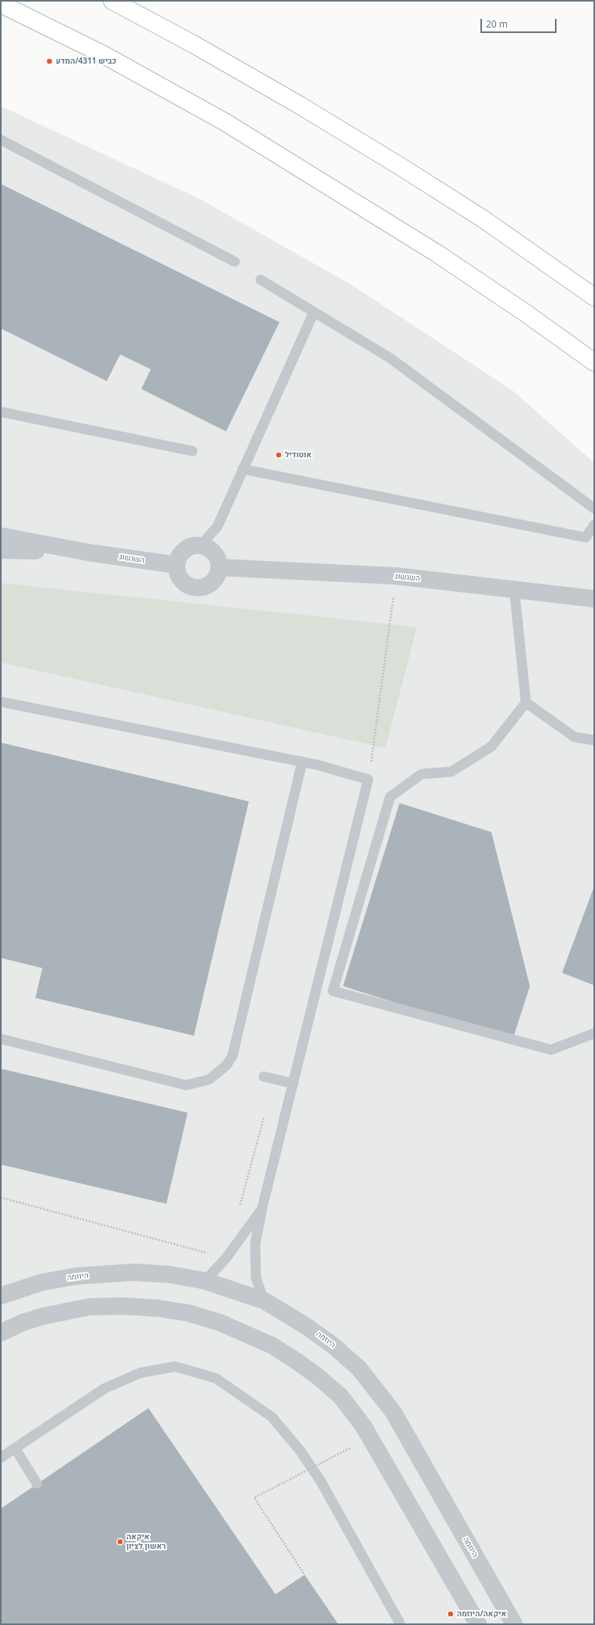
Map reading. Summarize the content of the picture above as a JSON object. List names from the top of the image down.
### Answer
{
  "streets": {
    "street": ["השגשוג", "היוזמה"]
  },
  "places": [
    "כביש 4311/המדע",
    "אוטודיל",
    "איקאה ראשון לציון",
    "איקאה/היוזמה"
  ],
  "scale_bar": "20 m"
}
